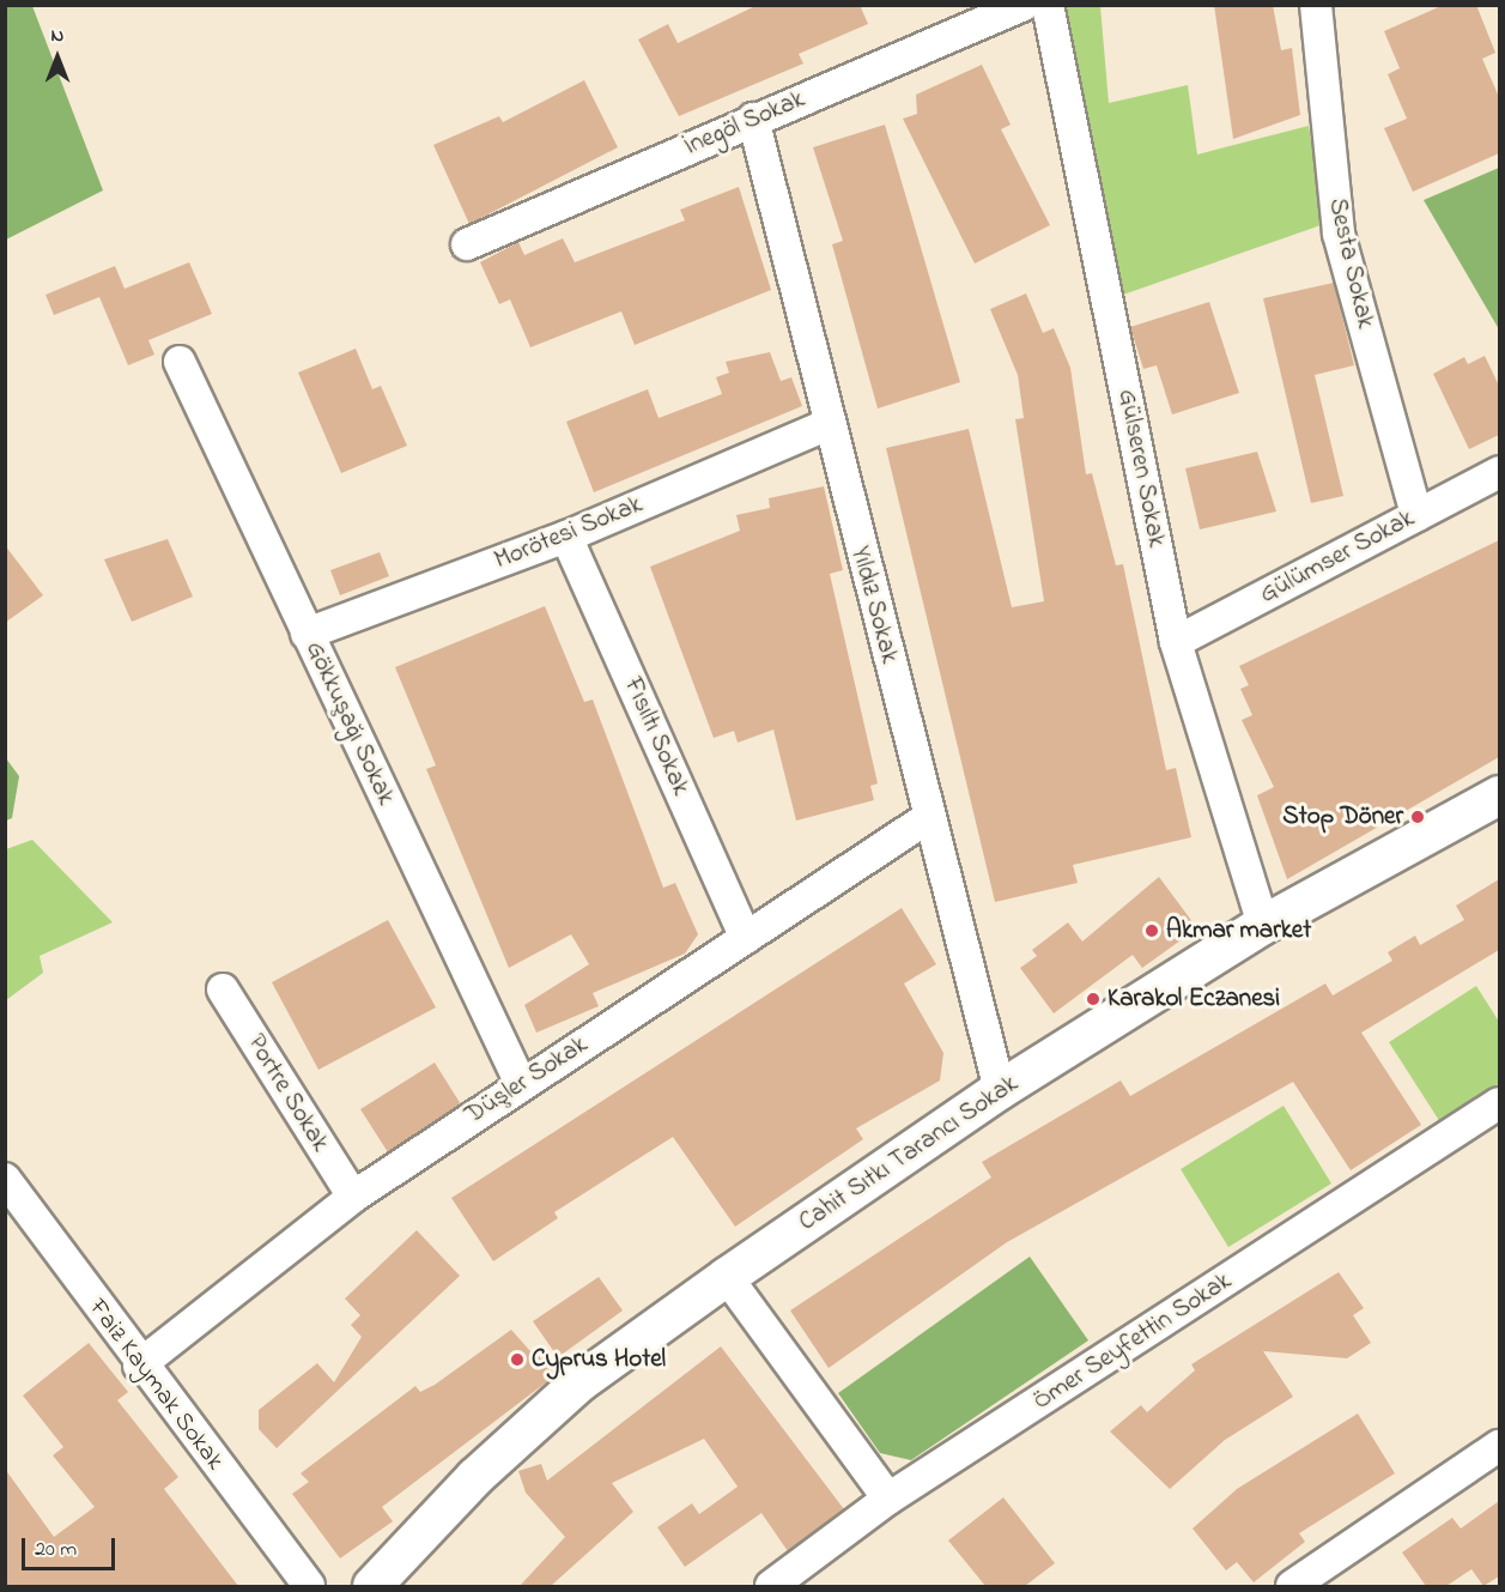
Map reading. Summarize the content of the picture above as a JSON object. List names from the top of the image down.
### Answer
{
  "streets": {
    "street": [
      "İnegöl Sokak",
      "Sesta Sokak",
      "Gülseren Sokak",
      "Morötesi Sokak",
      "Gülümser Sokak",
      "Yıldız Sokak",
      "Gökkuşağı Sokak",
      "Fısıltı Sokak",
      "Düşler Sokak",
      "Portre Sokak",
      "Cahit Sıtkı Tarancı Sokak",
      "Ömer Seyfettin Sokak",
      "Faiz Kaymak Sokak"
    ]
  },
  "crossings": [
    ["İnegöl Sokak", "Yıldız Sokak"],
    ["Sesta Sokak", "Gülümser Sokak"],
    ["Gülseren Sokak", "Gülümser Sokak"],
    ["Gülseren Sokak", "Cahit Sıtkı Tarancı Sokak"],
    ["Morötesi Sokak", "Yıldız Sokak"],
    ["Morötesi Sokak", "Gökkuşağı Sokak"],
    ["Morötesi Sokak", "Fısıltı Sokak"],
    ["Yıldız Sokak", "Düşler Sokak"],
    ["Yıldız Sokak", "Cahit Sıtkı Tarancı Sokak"],
    ["Gökkuşağı Sokak", "Düşler Sokak"],
    ["Fısıltı Sokak", "Düşler Sokak"],
    ["Düşler Sokak", "Portre Sokak"],
    ["Düşler Sokak", "Faiz Kaymak Sokak"]
  ],
  "places": [
    "Stop Döner",
    "Akmar market",
    "Karakol Eczanesi",
    "Cyprus Hotel"
  ],
  "scale_bar": "20 m",
  "north": "top"
}
